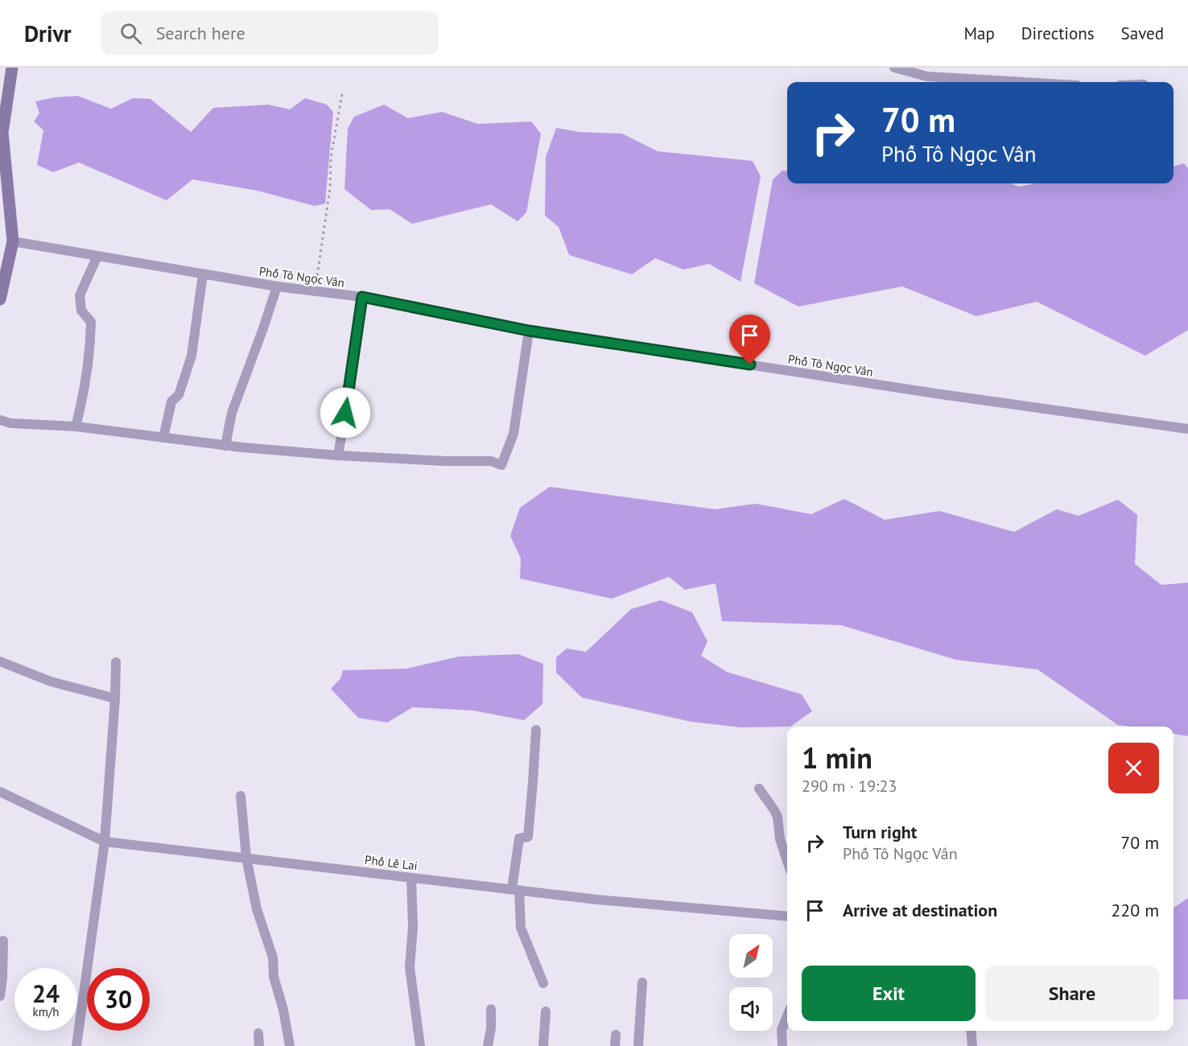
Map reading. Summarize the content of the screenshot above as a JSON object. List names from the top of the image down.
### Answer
{
  "streets": {
    "street": ["Phố Tô Ngọc Vân", "Phố Lê Lai"]
  },
  "north": "top right",
  "page": {
    "header": "Drivr",
    "search": "Search here",
    "nav": ["Map", "Directions", "Saved"],
    "turn": ["70 m", "Phố Tô Ngọc Vân"],
    "heading": ["1 min", "290 m · 19:23"],
    "list": [
      {
        "name": "Turn right",
        "note": "Phố Tô Ngọc Vân",
        "value": "70 m"
      },
      {
        "name": "Arrive at destination",
        "value": "220 m"
      }
    ],
    "buttons": ["Exit", "Share"],
    "speed": "24 km/h",
    "limit": "30"
  }
}
